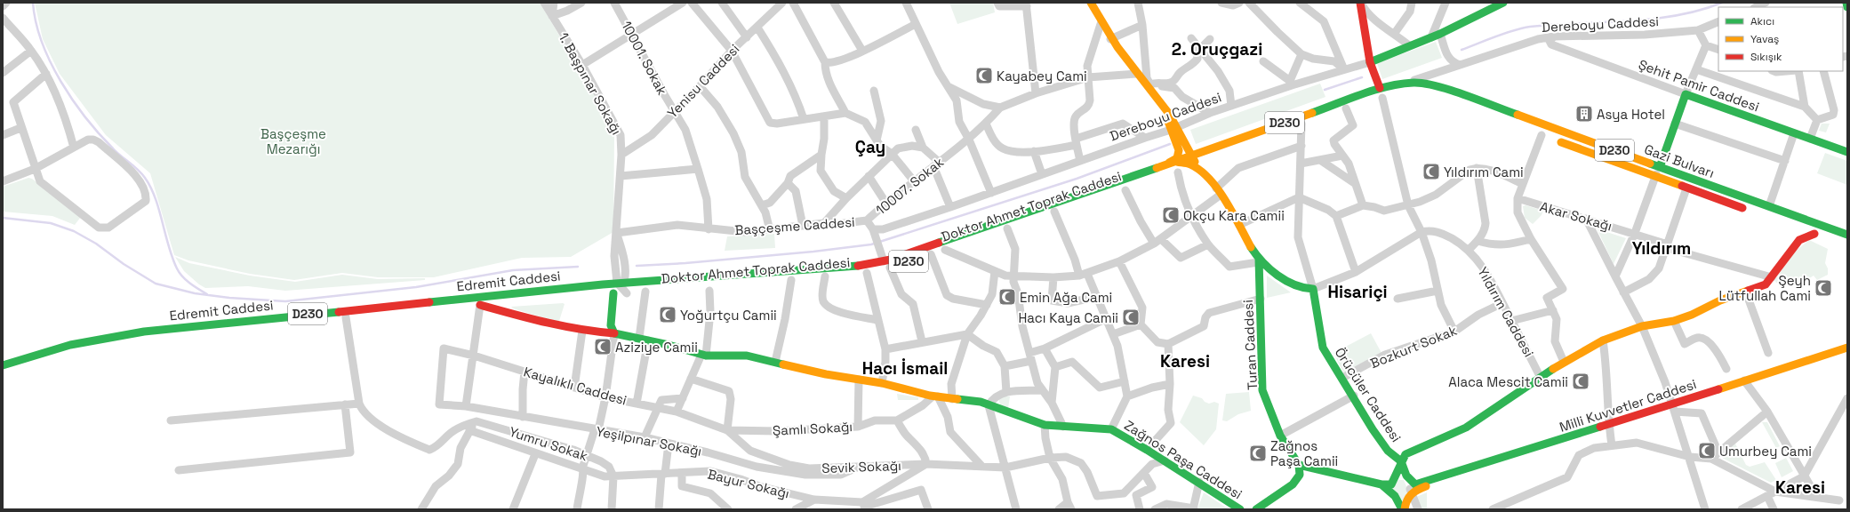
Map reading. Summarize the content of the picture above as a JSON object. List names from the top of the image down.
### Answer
{
  "streets": {
    "main road": [
      "Dereboyu Caddesi",
      "Şehit Pamir Caddesi",
      "D230",
      "Gazi Bulvarı",
      "Doktor Ahmet Toprak Caddesi",
      "Edremit Caddesi",
      "Turan Caddesi",
      "Örücüler Caddesi",
      "Milli Kuvvetler Caddesi",
      "Zağnos Paşa Caddesi"
    ],
    "street": [
      "10001. Sokak",
      "Yenisu Caddesi",
      "1. Başpınar Sokağı",
      "10007. Sokak",
      "Akar Sokağı",
      "Başçeşme Caddesi",
      "Yıldırım Caddesi",
      "Bozkurt Sokak",
      "Kayalıklı Caddesi",
      "Şamlı Sokağı",
      "Yeşilpınar Sokağı",
      "Yumru Sokak",
      "Sevik Sokağı",
      "Bayur Sokağı"
    ]
  },
  "crossings": [
    ["Dereboyu Caddesi", "Şehit Pamir Caddesi"],
    ["Dereboyu Caddesi", "Gazi Bulvarı"],
    ["Dereboyu Caddesi", "10007. Sokak"],
    ["10001. Sokak", "Yenisu Caddesi"],
    ["10001. Sokak", "Başçeşme Caddesi"],
    ["Yenisu Caddesi", "1. Başpınar Sokağı"],
    ["1. Başpınar Sokağı", "Doktor Ahmet Toprak Caddesi"],
    ["1. Başpınar Sokağı", "Başçeşme Caddesi"],
    ["1. Başpınar Sokağı", "Edremit Caddesi"],
    ["Gazi Bulvarı", "Doktor Ahmet Toprak Caddesi"],
    ["10007. Sokak", "Doktor Ahmet Toprak Caddesi"],
    ["10007. Sokak", "Başçeşme Caddesi"],
    ["Doktor Ahmet Toprak Caddesi", "Edremit Caddesi"],
    ["Doktor Ahmet Toprak Caddesi", "Turan Caddesi"],
    ["Edremit Caddesi", "Zağnos Paşa Caddesi"],
    ["Yıldırım Caddesi", "Bozkurt Sokak"],
    ["Turan Caddesi", "Örücüler Caddesi"],
    ["Bozkurt Sokak", "Örücüler Caddesi"],
    ["Kayalıklı Caddesi", "Şamlı Sokağı"],
    ["Kayalıklı Caddesi", "Yeşilpınar Sokağı"],
    ["Kayalıklı Caddesi", "Sevik Sokağı"],
    ["Örücüler Caddesi", "Milli Kuvvetler Caddesi"],
    ["Şamlı Sokağı", "Zağnos Paşa Caddesi"],
    ["Şamlı Sokağı", "Sevik Sokağı"],
    ["Yeşilpınar Sokağı", "Sevik Sokağı"],
    ["Yumru Sokak", "Bayur Sokağı"]
  ],
  "districts": [
    "2. Oruçgazi",
    "Çay",
    "Yıldırım",
    "Hisariçi",
    "Karesi",
    "Hacı İsmail",
    "Karesi"
  ],
  "parks": ["Başçeşme Mezarığı"],
  "places": {
    "mosque": [
      "Kayabey Cami",
      "Yıldırım Cami",
      "Okçu Kara Camii",
      "Şeyh Lütfullah Cami",
      "Emin Ağa Cami",
      "Yoğurtçu Camii",
      "Hacı Kaya Camii",
      "Aziziye Camii",
      "Alaca Mescit Camii",
      "Umurbey Cami",
      "Zağnos Paşa Camii"
    ],
    "building": ["Asya Hotel"]
  },
  "legend": ["Akıcı", "Yavaş", "Sıkışık"]
}
